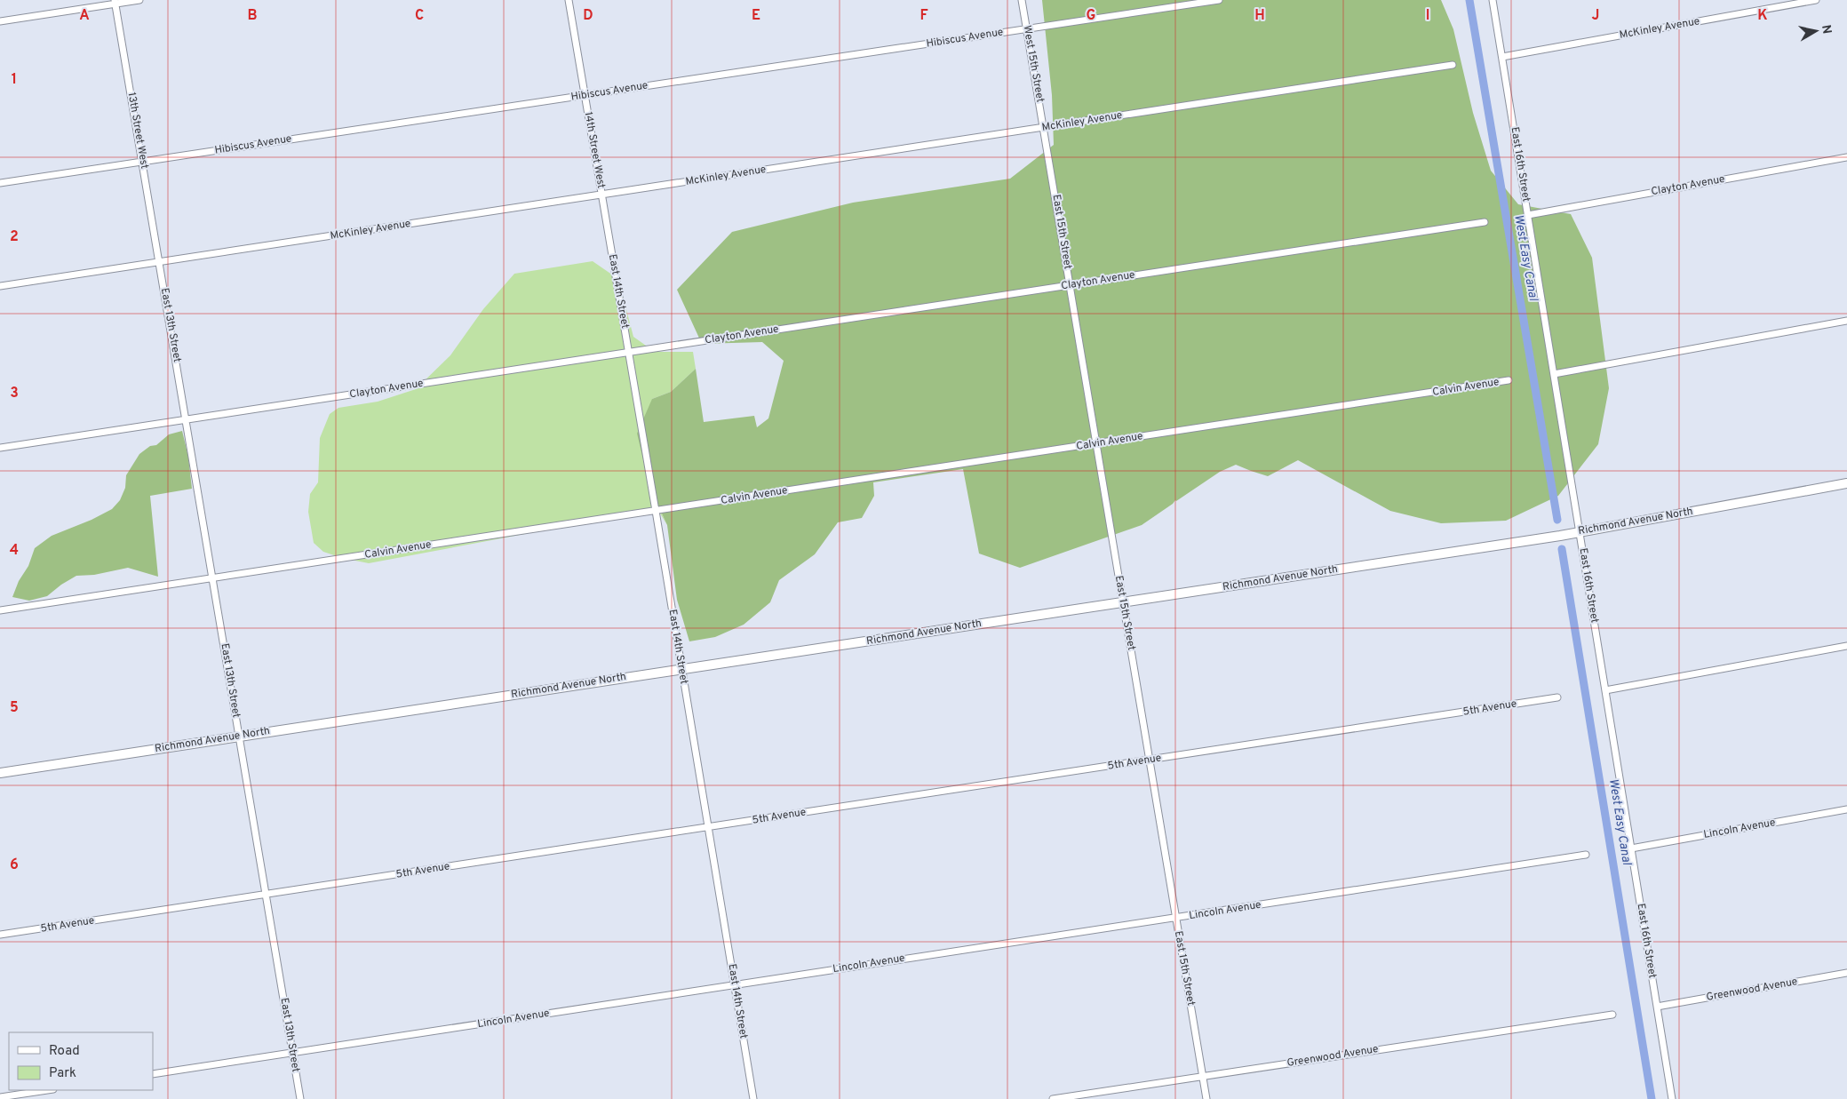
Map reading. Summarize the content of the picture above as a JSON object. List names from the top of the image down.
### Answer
{
  "streets": {
    "street": [
      "McKinley Avenue",
      "Hibiscus Avenue",
      "West 15th Street",
      "13th Street West",
      "14th Street West",
      "East 16th Street",
      "Clayton Avenue",
      "East 15th Street",
      "East 14th Street",
      "East 13th Street",
      "Calvin Avenue",
      "Richmond Avenue North",
      "5th Avenue",
      "Lincoln Avenue",
      "Greenwood Avenue"
    ]
  },
  "crossings": [
    ["McKinley Avenue", "West 15th Street"],
    ["McKinley Avenue", "13th Street West"],
    ["McKinley Avenue", "14th Street West"],
    ["McKinley Avenue", "East 16th Street"],
    ["McKinley Avenue", "East 15th Street"],
    ["McKinley Avenue", "East 14th Street"],
    ["McKinley Avenue", "East 13th Street"],
    ["Hibiscus Avenue", "West 15th Street"],
    ["Hibiscus Avenue", "13th Street West"],
    ["Hibiscus Avenue", "14th Street West"],
    ["West 15th Street", "East 15th Street"],
    ["13th Street West", "East 13th Street"],
    ["14th Street West", "East 14th Street"],
    ["East 16th Street", "Clayton Avenue"],
    ["East 16th Street", "Richmond Avenue North"],
    ["East 16th Street", "Lincoln Avenue"],
    ["East 16th Street", "Greenwood Avenue"],
    ["Clayton Avenue", "East 15th Street"],
    ["Clayton Avenue", "East 14th Street"],
    ["Clayton Avenue", "East 13th Street"],
    ["East 15th Street", "Calvin Avenue"],
    ["East 15th Street", "Richmond Avenue North"],
    ["East 15th Street", "5th Avenue"],
    ["East 15th Street", "Lincoln Avenue"],
    ["East 15th Street", "Greenwood Avenue"],
    ["East 14th Street", "Calvin Avenue"],
    ["East 14th Street", "Richmond Avenue North"],
    ["East 14th Street", "5th Avenue"],
    ["East 14th Street", "Lincoln Avenue"],
    ["East 13th Street", "Calvin Avenue"],
    ["East 13th Street", "Richmond Avenue North"],
    ["East 13th Street", "5th Avenue"],
    ["East 13th Street", "Lincoln Avenue"]
  ],
  "water": ["West Easy Canal"],
  "legend": ["Road", "Park"],
  "north": "right",
  "grid": {
    "columns": [
      "A",
      "B",
      "C",
      "D",
      "E",
      "F",
      "G",
      "H",
      "I",
      "J",
      "K"
    ],
    "rows": [
      "1",
      "2",
      "3",
      "4",
      "5",
      "6"
    ]
  }
}
